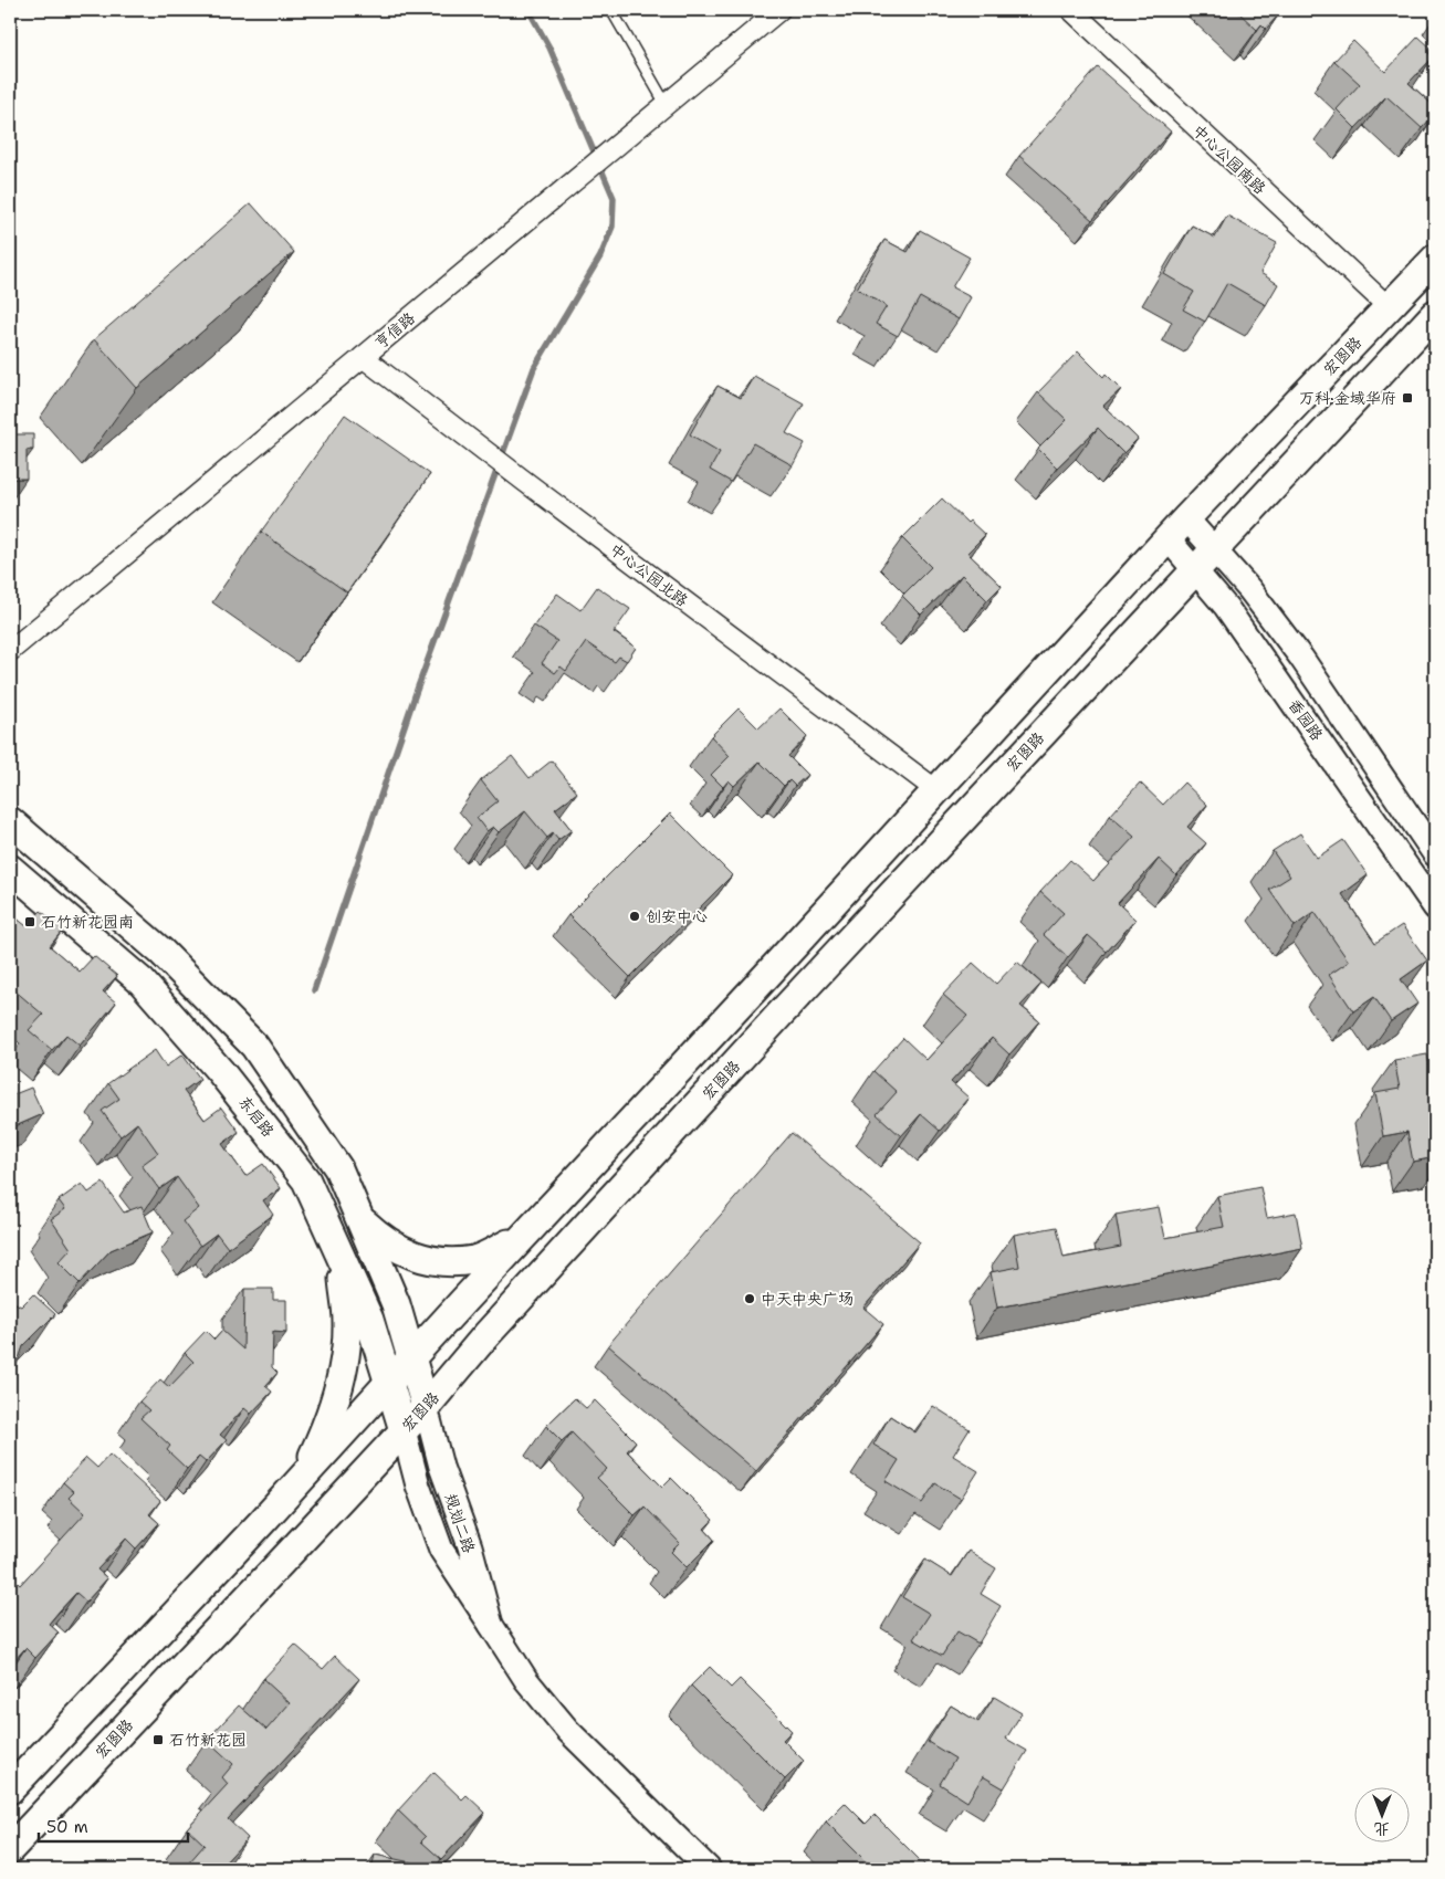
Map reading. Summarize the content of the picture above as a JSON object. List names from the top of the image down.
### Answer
{
  "streets": {
    "main road": ["宏图路", "东启路", "规划二路"],
    "street": [
      "中心公园南路",
      "亨信路",
      "中心公园北路",
      "香园路"
    ]
  },
  "crossings": [
    ["中心公园南路", "宏图路"],
    ["亨信路", "中心公园北路"],
    ["宏图路", "中心公园北路"],
    ["宏图路", "香园路"],
    ["宏图路", "东启路"],
    ["宏图路", "规划二路"],
    ["东启路", "规划二路"]
  ],
  "places": {
    "transit": ["万科·金域华府", "石竹新花园南", "石竹新花园"],
    "other": ["创安中心", "中天中央广场"]
  },
  "scale_bar": "50 m",
  "north": "bottom"
}
